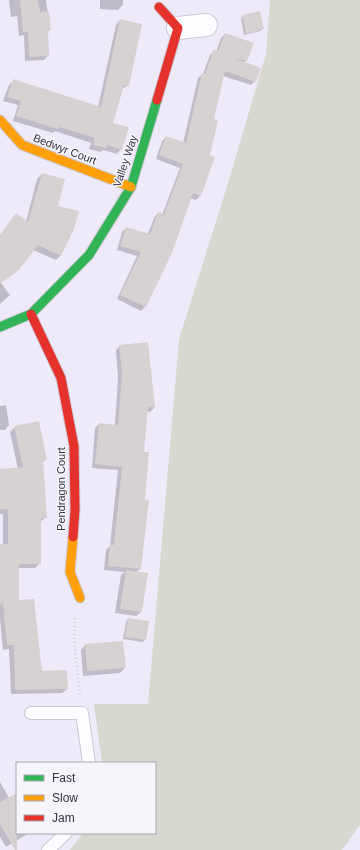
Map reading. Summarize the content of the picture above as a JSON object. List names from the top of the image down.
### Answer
{
  "streets": {
    "street": ["Bedwyr Court", "Valley Way", "Pendragon Court"]
  },
  "crossings": [
    ["Bedwyr Court", "Valley Way"],
    ["Valley Way", "Pendragon Court"]
  ],
  "legend": ["Fast", "Slow", "Jam"]
}
